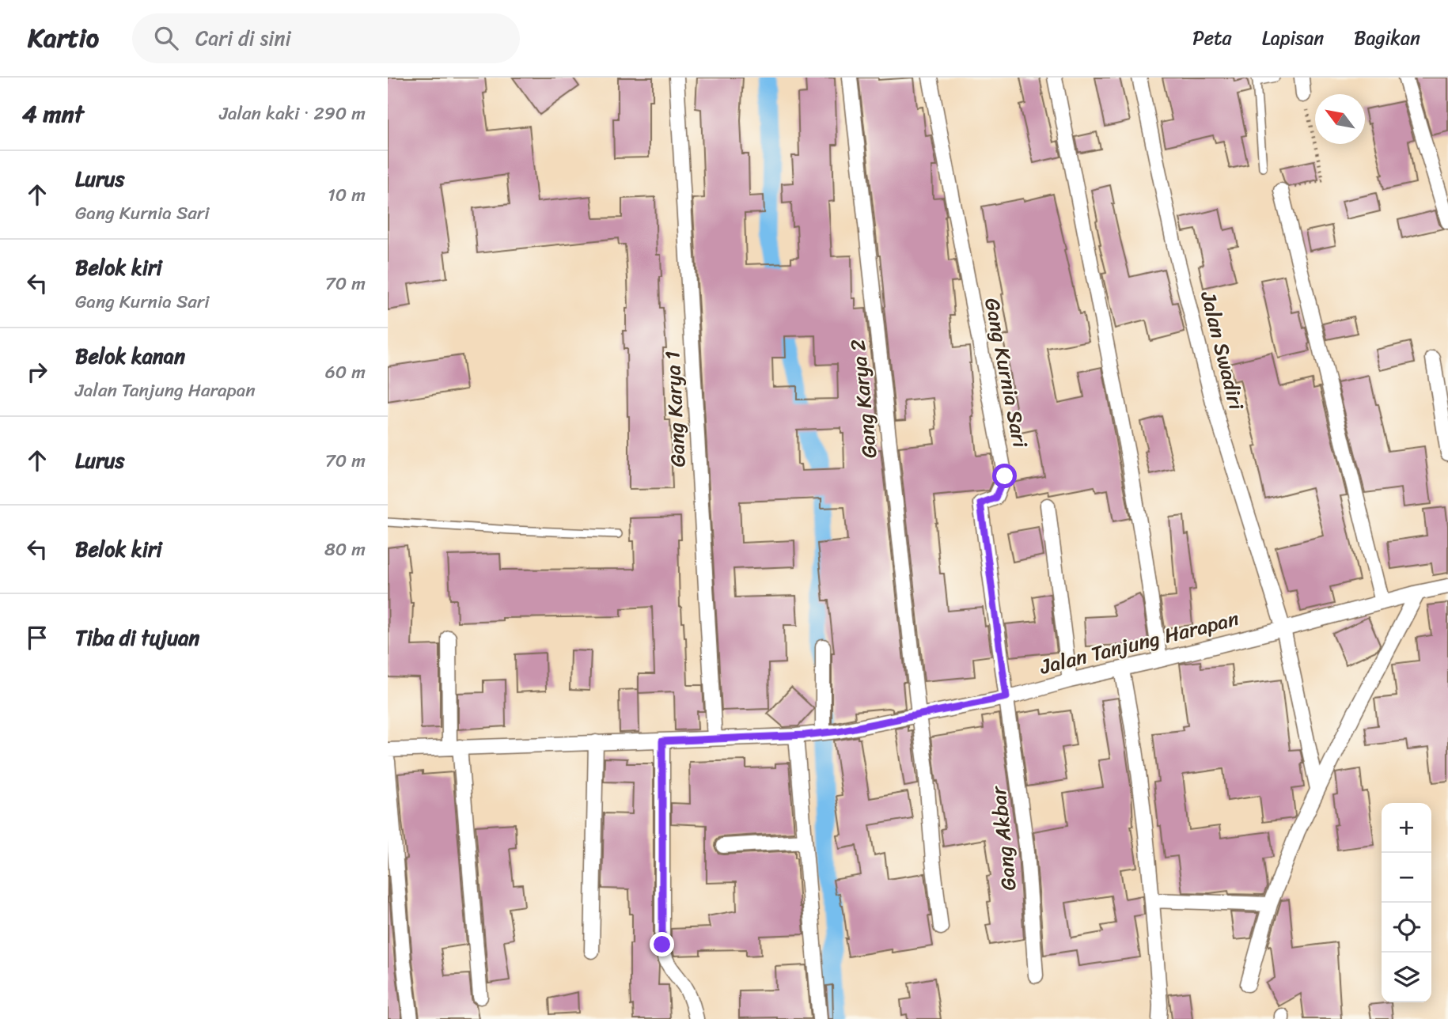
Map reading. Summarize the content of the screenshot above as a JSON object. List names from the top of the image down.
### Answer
{
  "streets": {
    "street": [
      "Jalan Swadiri",
      "Gang Kurnia Sari",
      "Gang Karya 2",
      "Gang Karya 1",
      "Jalan Tanjung Harapan",
      "Gang Akbar"
    ]
  },
  "crossings": [
    ["Jalan Swadiri", "Jalan Tanjung Harapan"],
    ["Gang Kurnia Sari", "Jalan Tanjung Harapan"],
    ["Gang Kurnia Sari", "Gang Akbar"],
    ["Gang Karya 2", "Jalan Tanjung Harapan"],
    ["Gang Karya 1", "Jalan Tanjung Harapan"],
    ["Jalan Tanjung Harapan", "Gang Akbar"]
  ],
  "north": "top left",
  "page": {
    "header": "Kartio",
    "search": "Cari di sini",
    "nav": ["Peta", "Lapisan", "Bagikan"],
    "heading": ["4 mnt", "Jalan kaki · 290 m"],
    "list": [
      ["Lurus", "Gang Kurnia Sari", "10 m"],
      ["Belok kiri", "Gang Kurnia Sari", "70 m"],
      ["Belok kanan", "Jalan Tanjung Harapan", "60 m"],
      ["Lurus", "70 m"],
      ["Belok kiri", "80 m"],
      "Tiba di tujuan"
    ],
    "map_buttons": ["+", "−"]
  }
}
